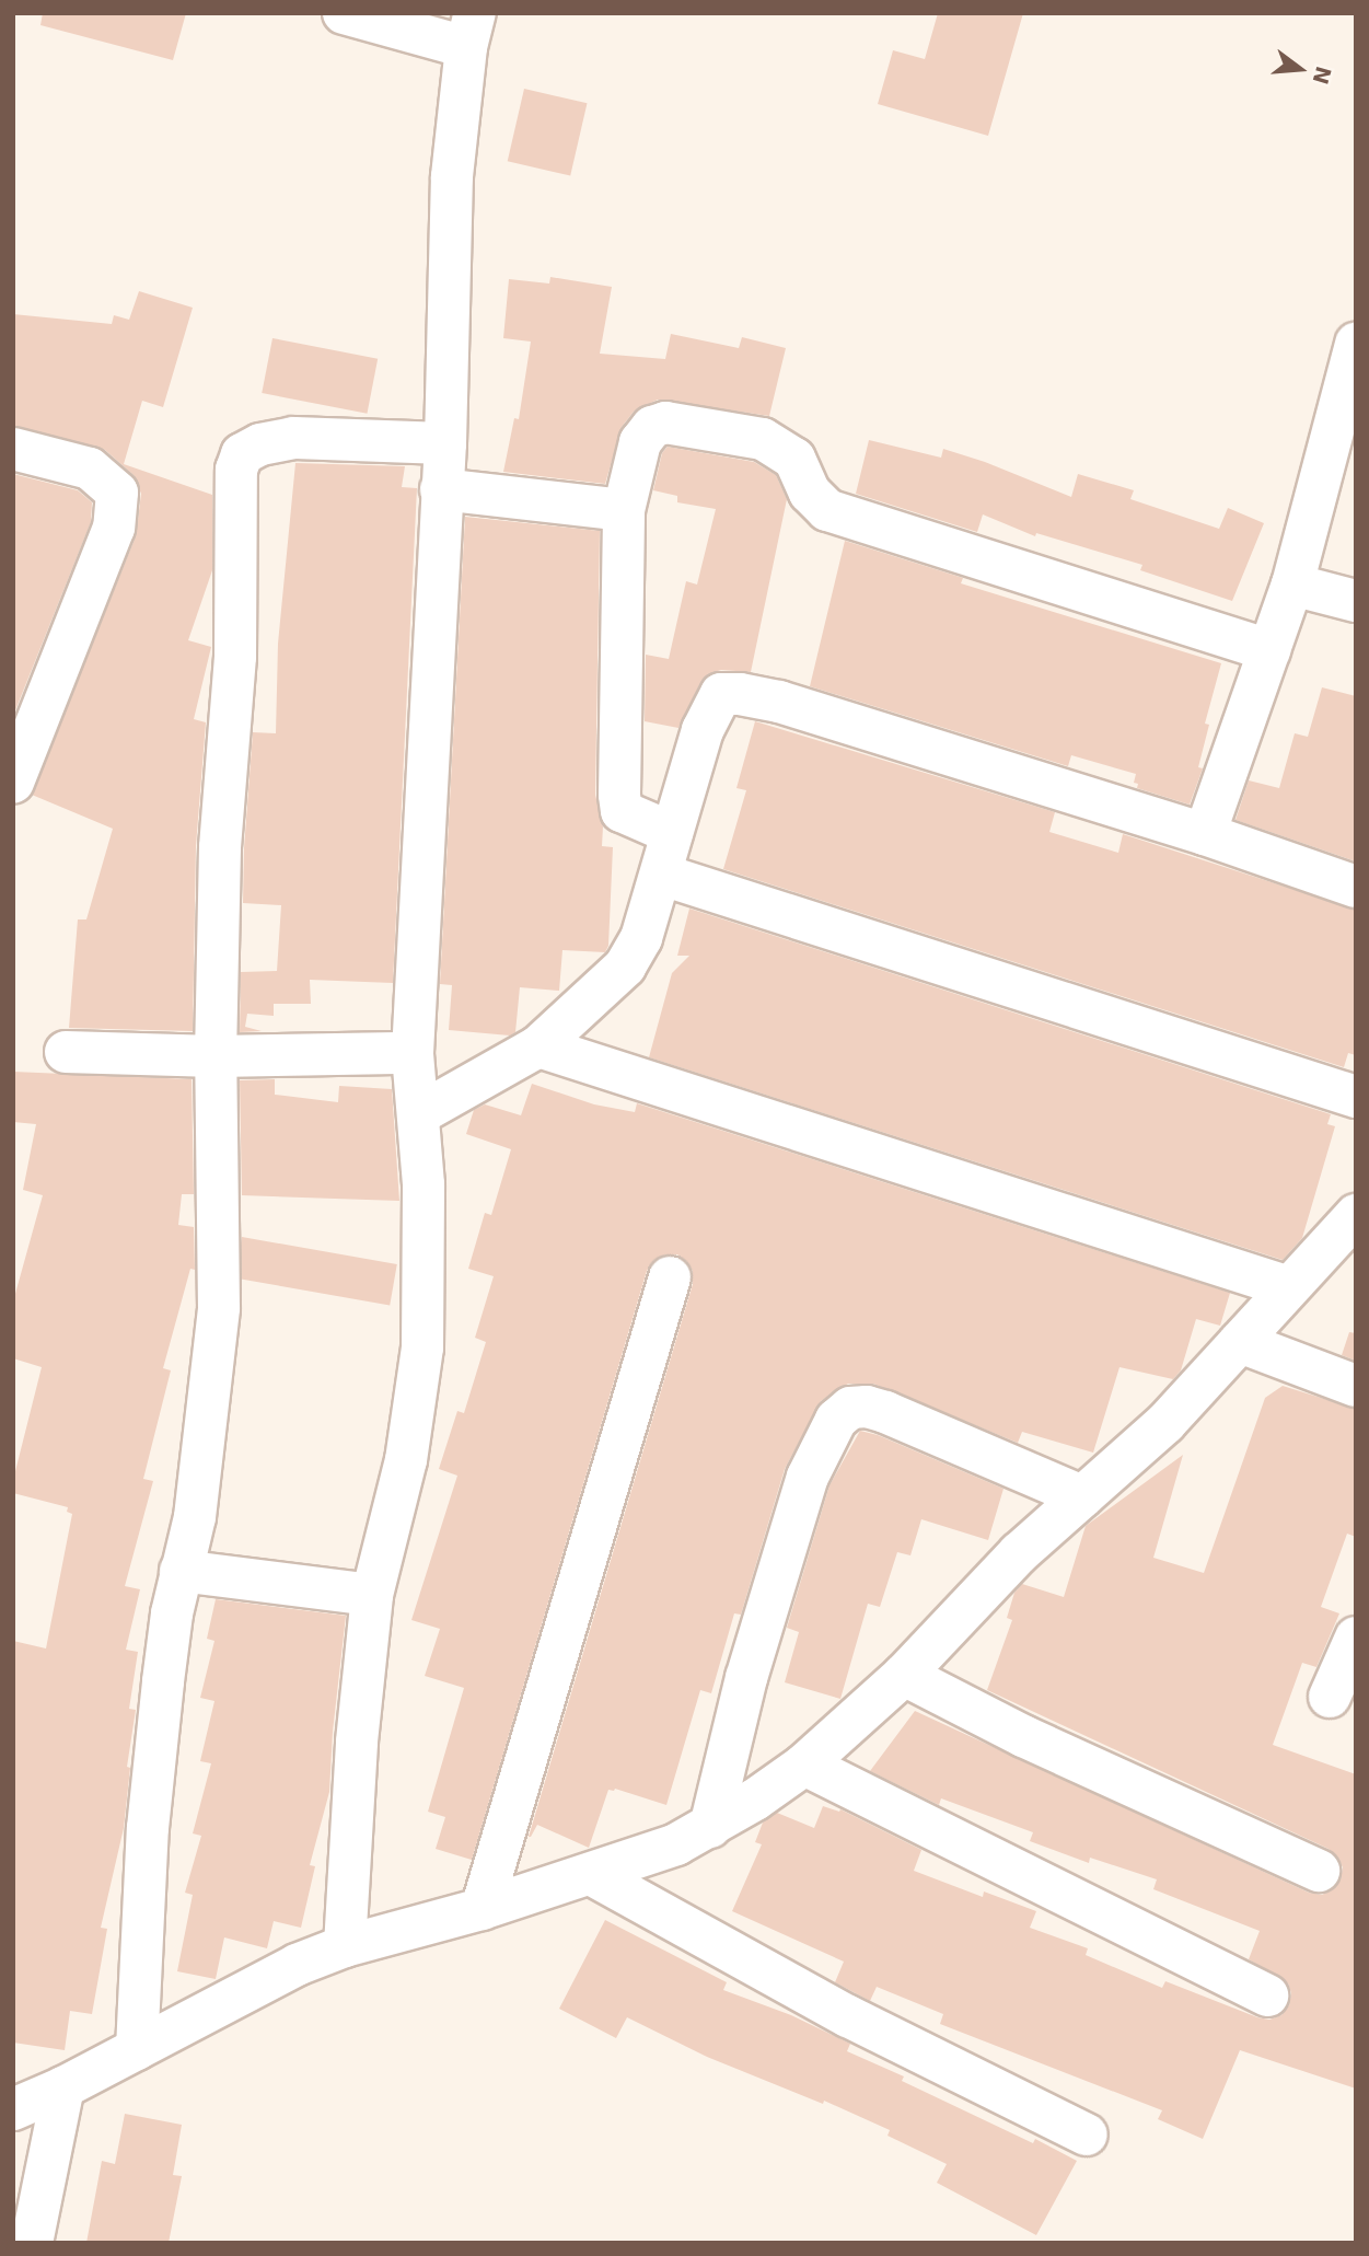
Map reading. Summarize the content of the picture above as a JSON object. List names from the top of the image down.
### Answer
{
  "north": "right"
}
